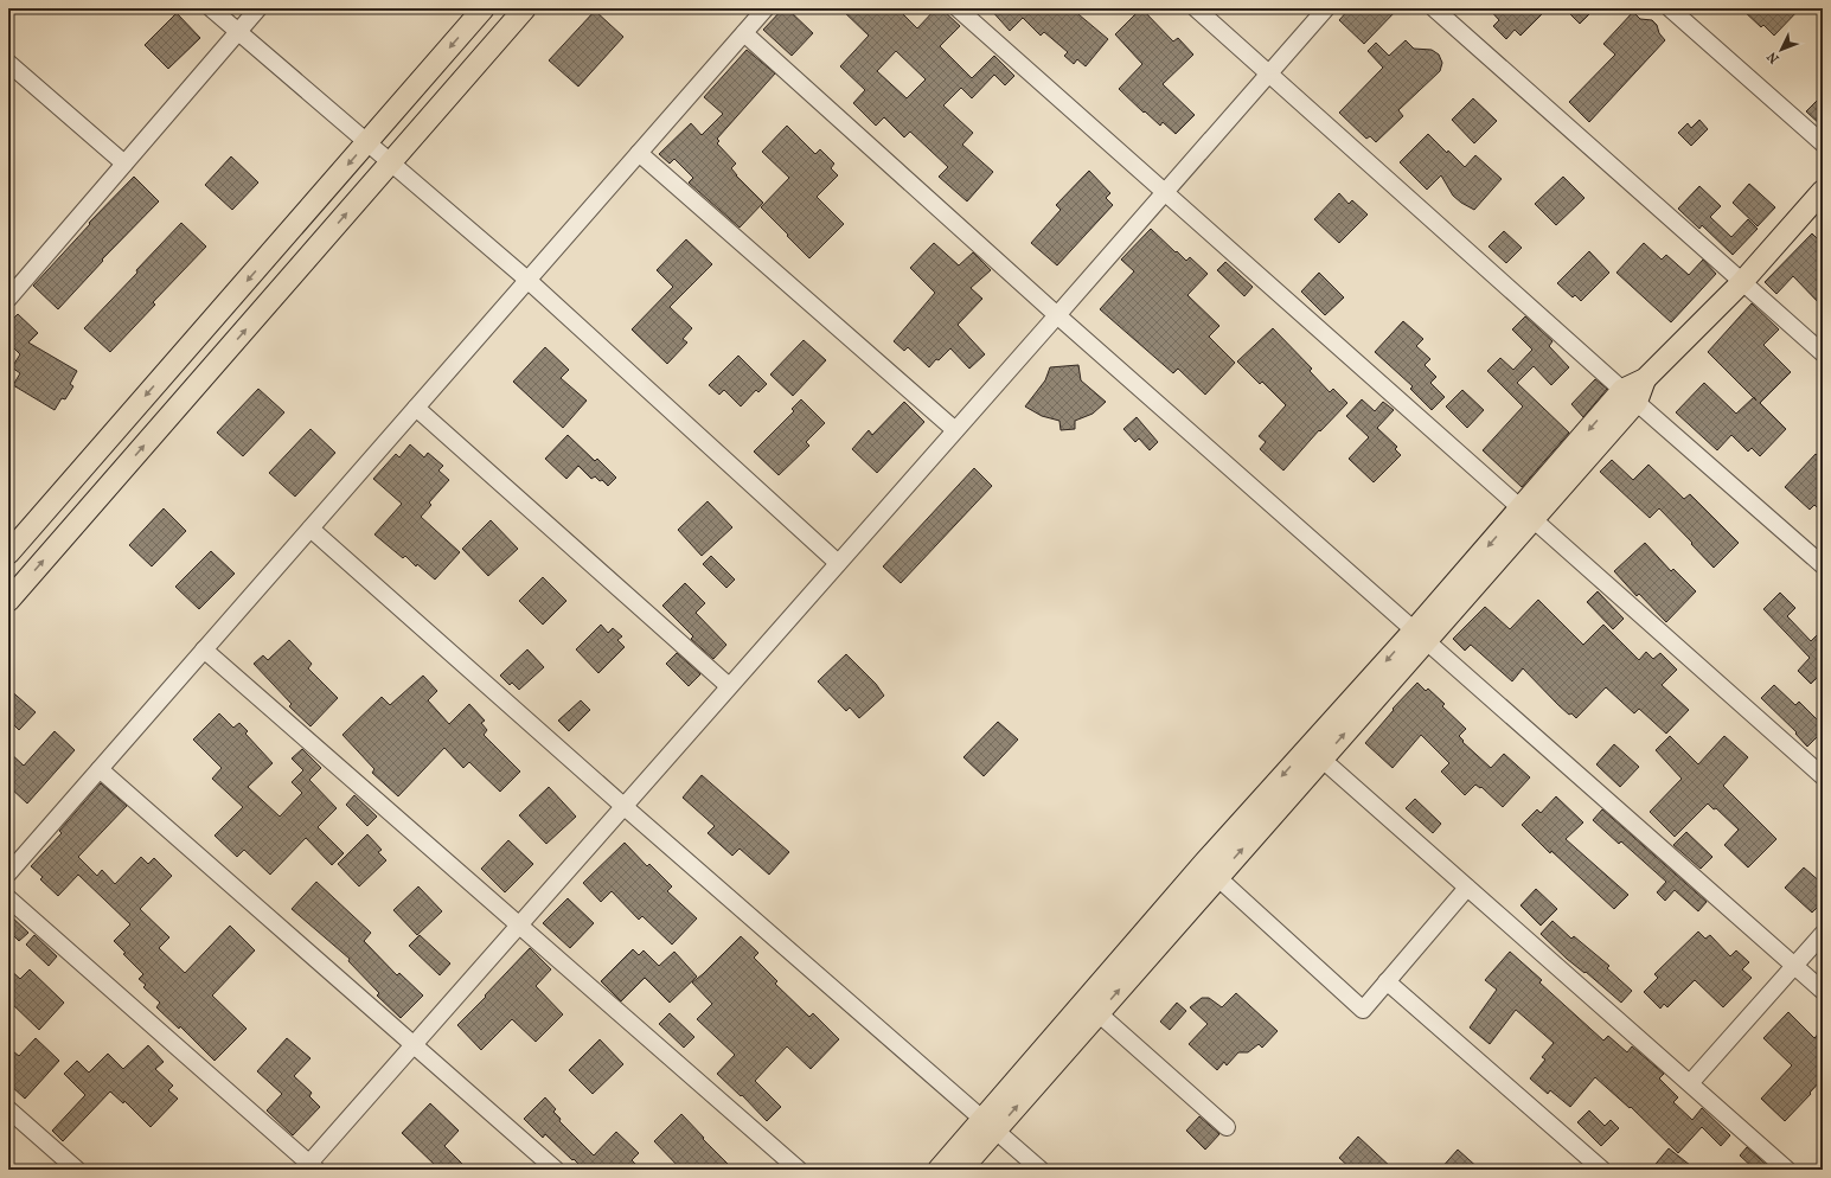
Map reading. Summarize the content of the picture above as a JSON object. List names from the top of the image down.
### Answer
{
  "north": "bottom left"
}
